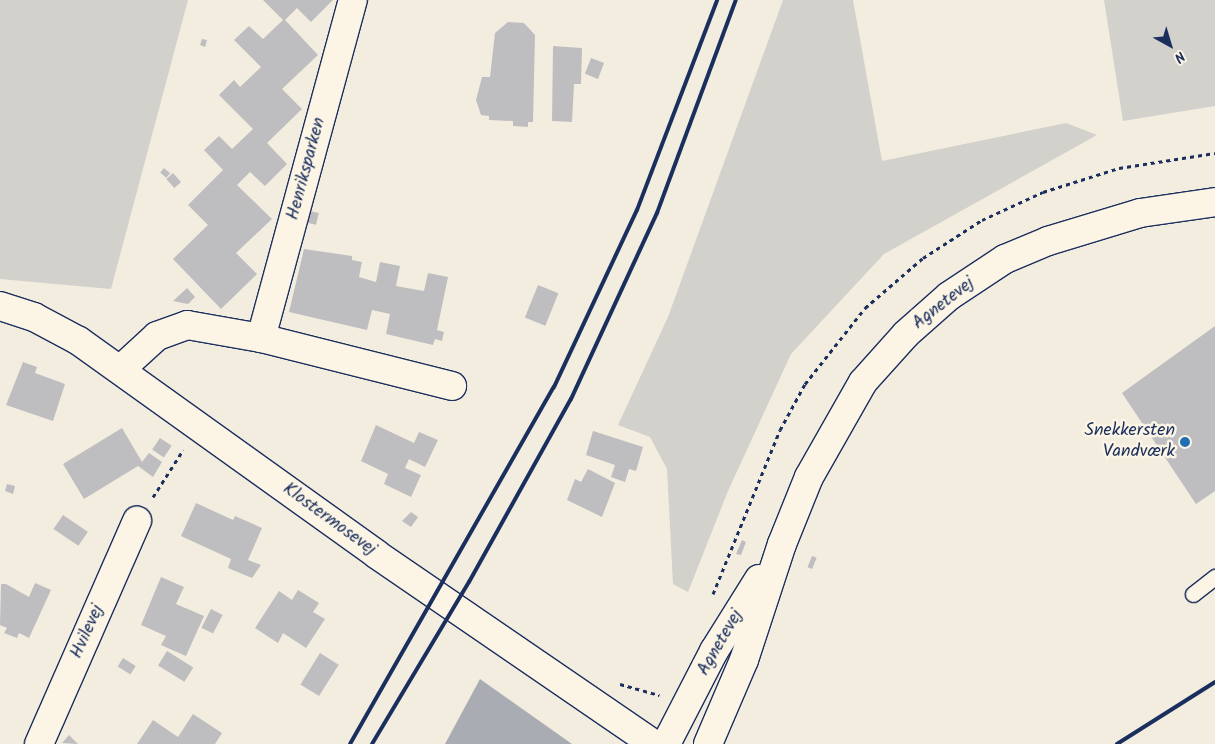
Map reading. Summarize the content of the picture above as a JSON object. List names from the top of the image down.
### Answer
{
  "streets": {
    "street": [
      "Henriksparken",
      "Agnetevej",
      "Klostermosevej",
      "Hvilevej"
    ]
  },
  "places": ["Snekkersten Vandværk"],
  "north": "bottom right"
}
